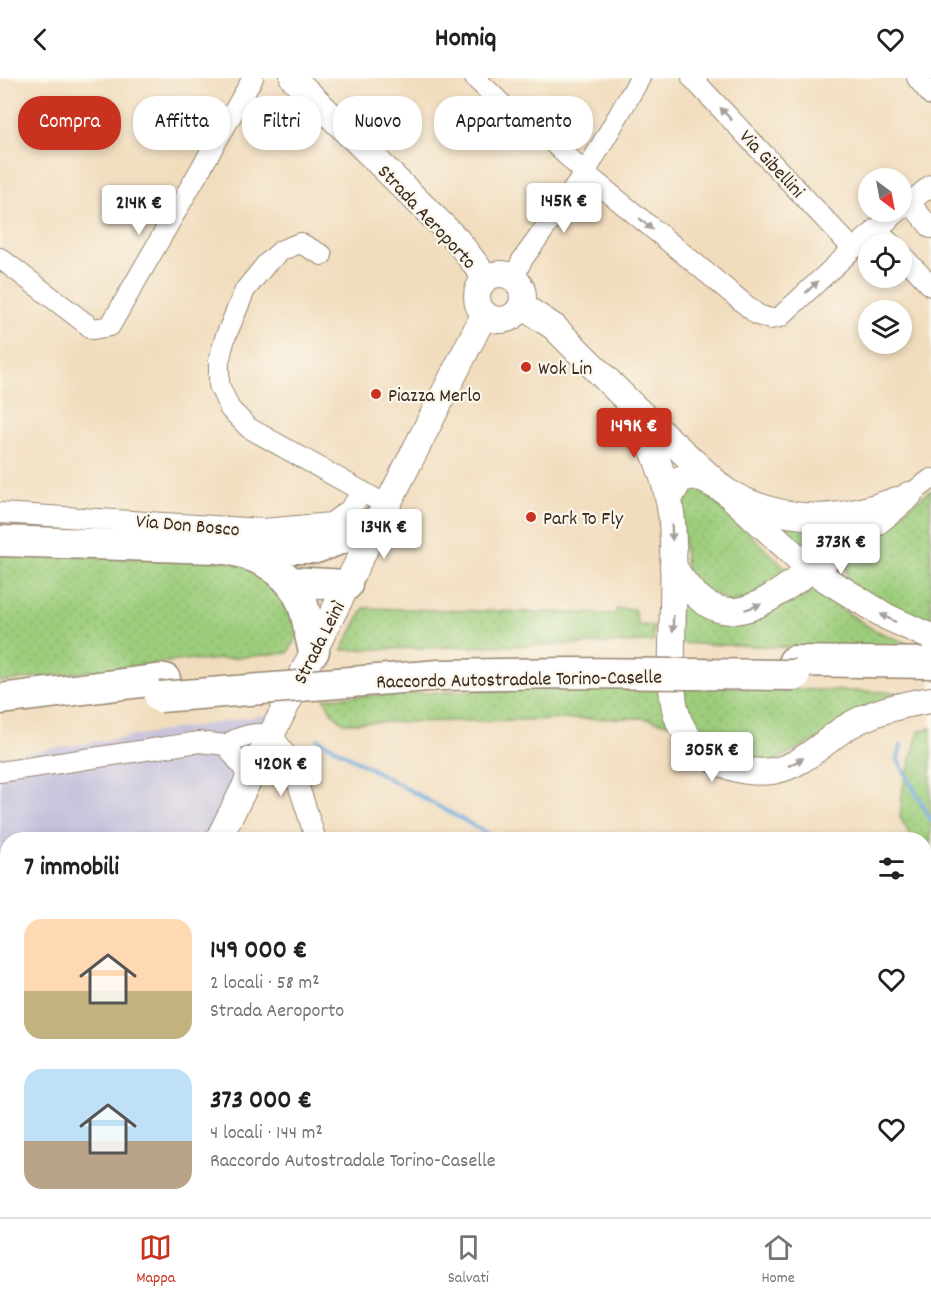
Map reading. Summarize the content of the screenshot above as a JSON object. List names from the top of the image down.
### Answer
{
  "streets": {
    "highway": ["Raccordo Autostradale Torino-Caselle"],
    "main road": ["Strada Aeroporto", "Strada Leinì"],
    "street": ["Via Gibellini", "Via Don Bosco"]
  },
  "crossings": [
    ["Strada Aeroporto", "Strada Leinì"]
  ],
  "one_way": ["Via Gibellini"],
  "places": ["Wok Lin", "Piazza Merlo", "Park To Fly"],
  "north": "bottom right",
  "page": {
    "header": "Homiq",
    "chip": [
      "Compra",
      "Affitta",
      "Filtri",
      "Nuovo",
      "Appartamento"
    ],
    "price": [
      "145K €",
      "214K €",
      "149K €",
      "134K €",
      "373K €",
      "305K €",
      "420K €"
    ],
    "heading": "7 immobili",
    "list": [
      {
        "name": "149 000 €",
        "note": "2 locali · 58 m² · Strada Aeroporto"
      },
      {
        "name": "373 000 €",
        "note": "4 locali · 144 m² · Raccordo Autostradale Torino-Caselle"
      }
    ],
    "tabs": ["Mappa", "Salvati", "Home"]
  }
}
